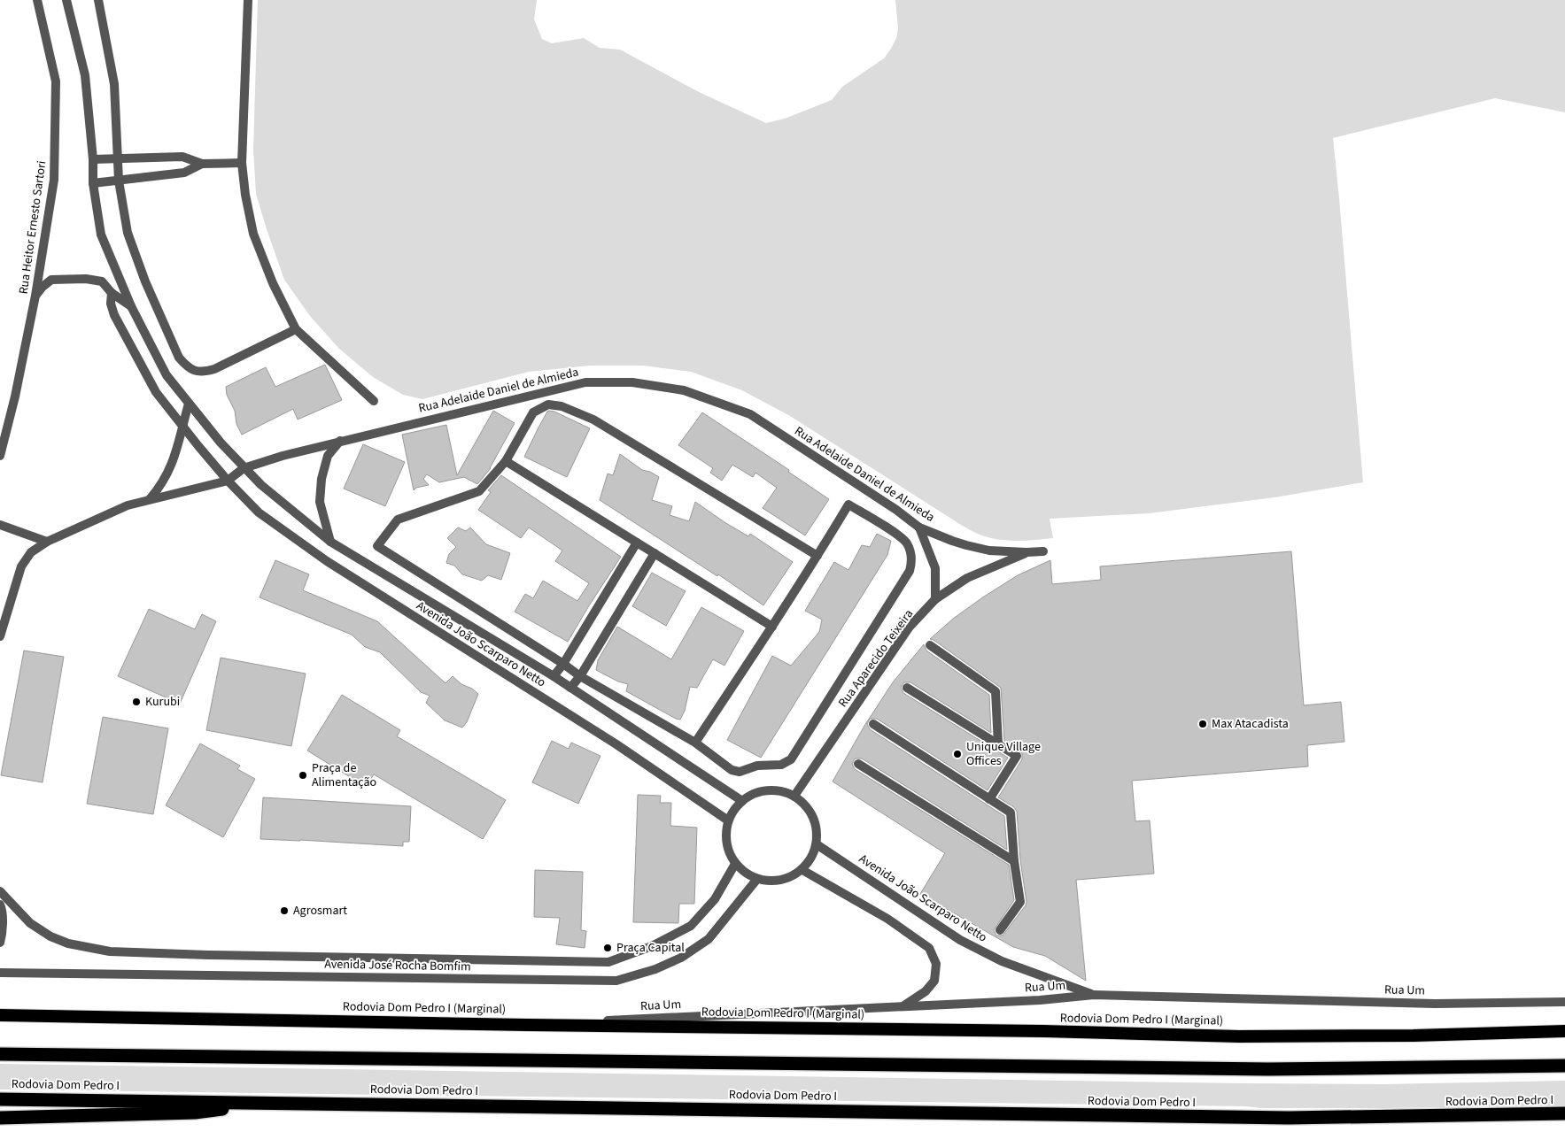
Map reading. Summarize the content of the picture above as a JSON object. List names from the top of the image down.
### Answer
{
  "streets": {
    "highway": ["Rodovia Dom Pedro I (Marginal)", "Rodovia Dom Pedro I"],
    "street": [
      "Rua Heitor Ernesto Sartori",
      "Rua Adelaide Daniel de Almieda",
      "Avenida João Scarparo Netto",
      "Rua Aparecido Teixeira",
      "Avenida José Rocha Bomfim",
      "Rua Um"
    ]
  },
  "crossings": [
    ["Rua Adelaide Daniel de Almieda", "Avenida João Scarparo Netto"],
    ["Rua Adelaide Daniel de Almieda", "Rua Aparecido Teixeira"],
    ["Avenida João Scarparo Netto", "Rua Aparecido Teixeira"],
    ["Avenida João Scarparo Netto", "Avenida José Rocha Bomfim"],
    ["Avenida João Scarparo Netto", "Rua Um"],
    ["Rua Aparecido Teixeira", "Avenida José Rocha Bomfim"],
    ["Rua Um", "Rodovia Dom Pedro I (Marginal)"]
  ],
  "places": [
    "Kurubi",
    "Max Atacadista",
    "Unique Village Offices",
    "Praça de Alimentação",
    "Agrosmart",
    "Praça Capital"
  ]
}
